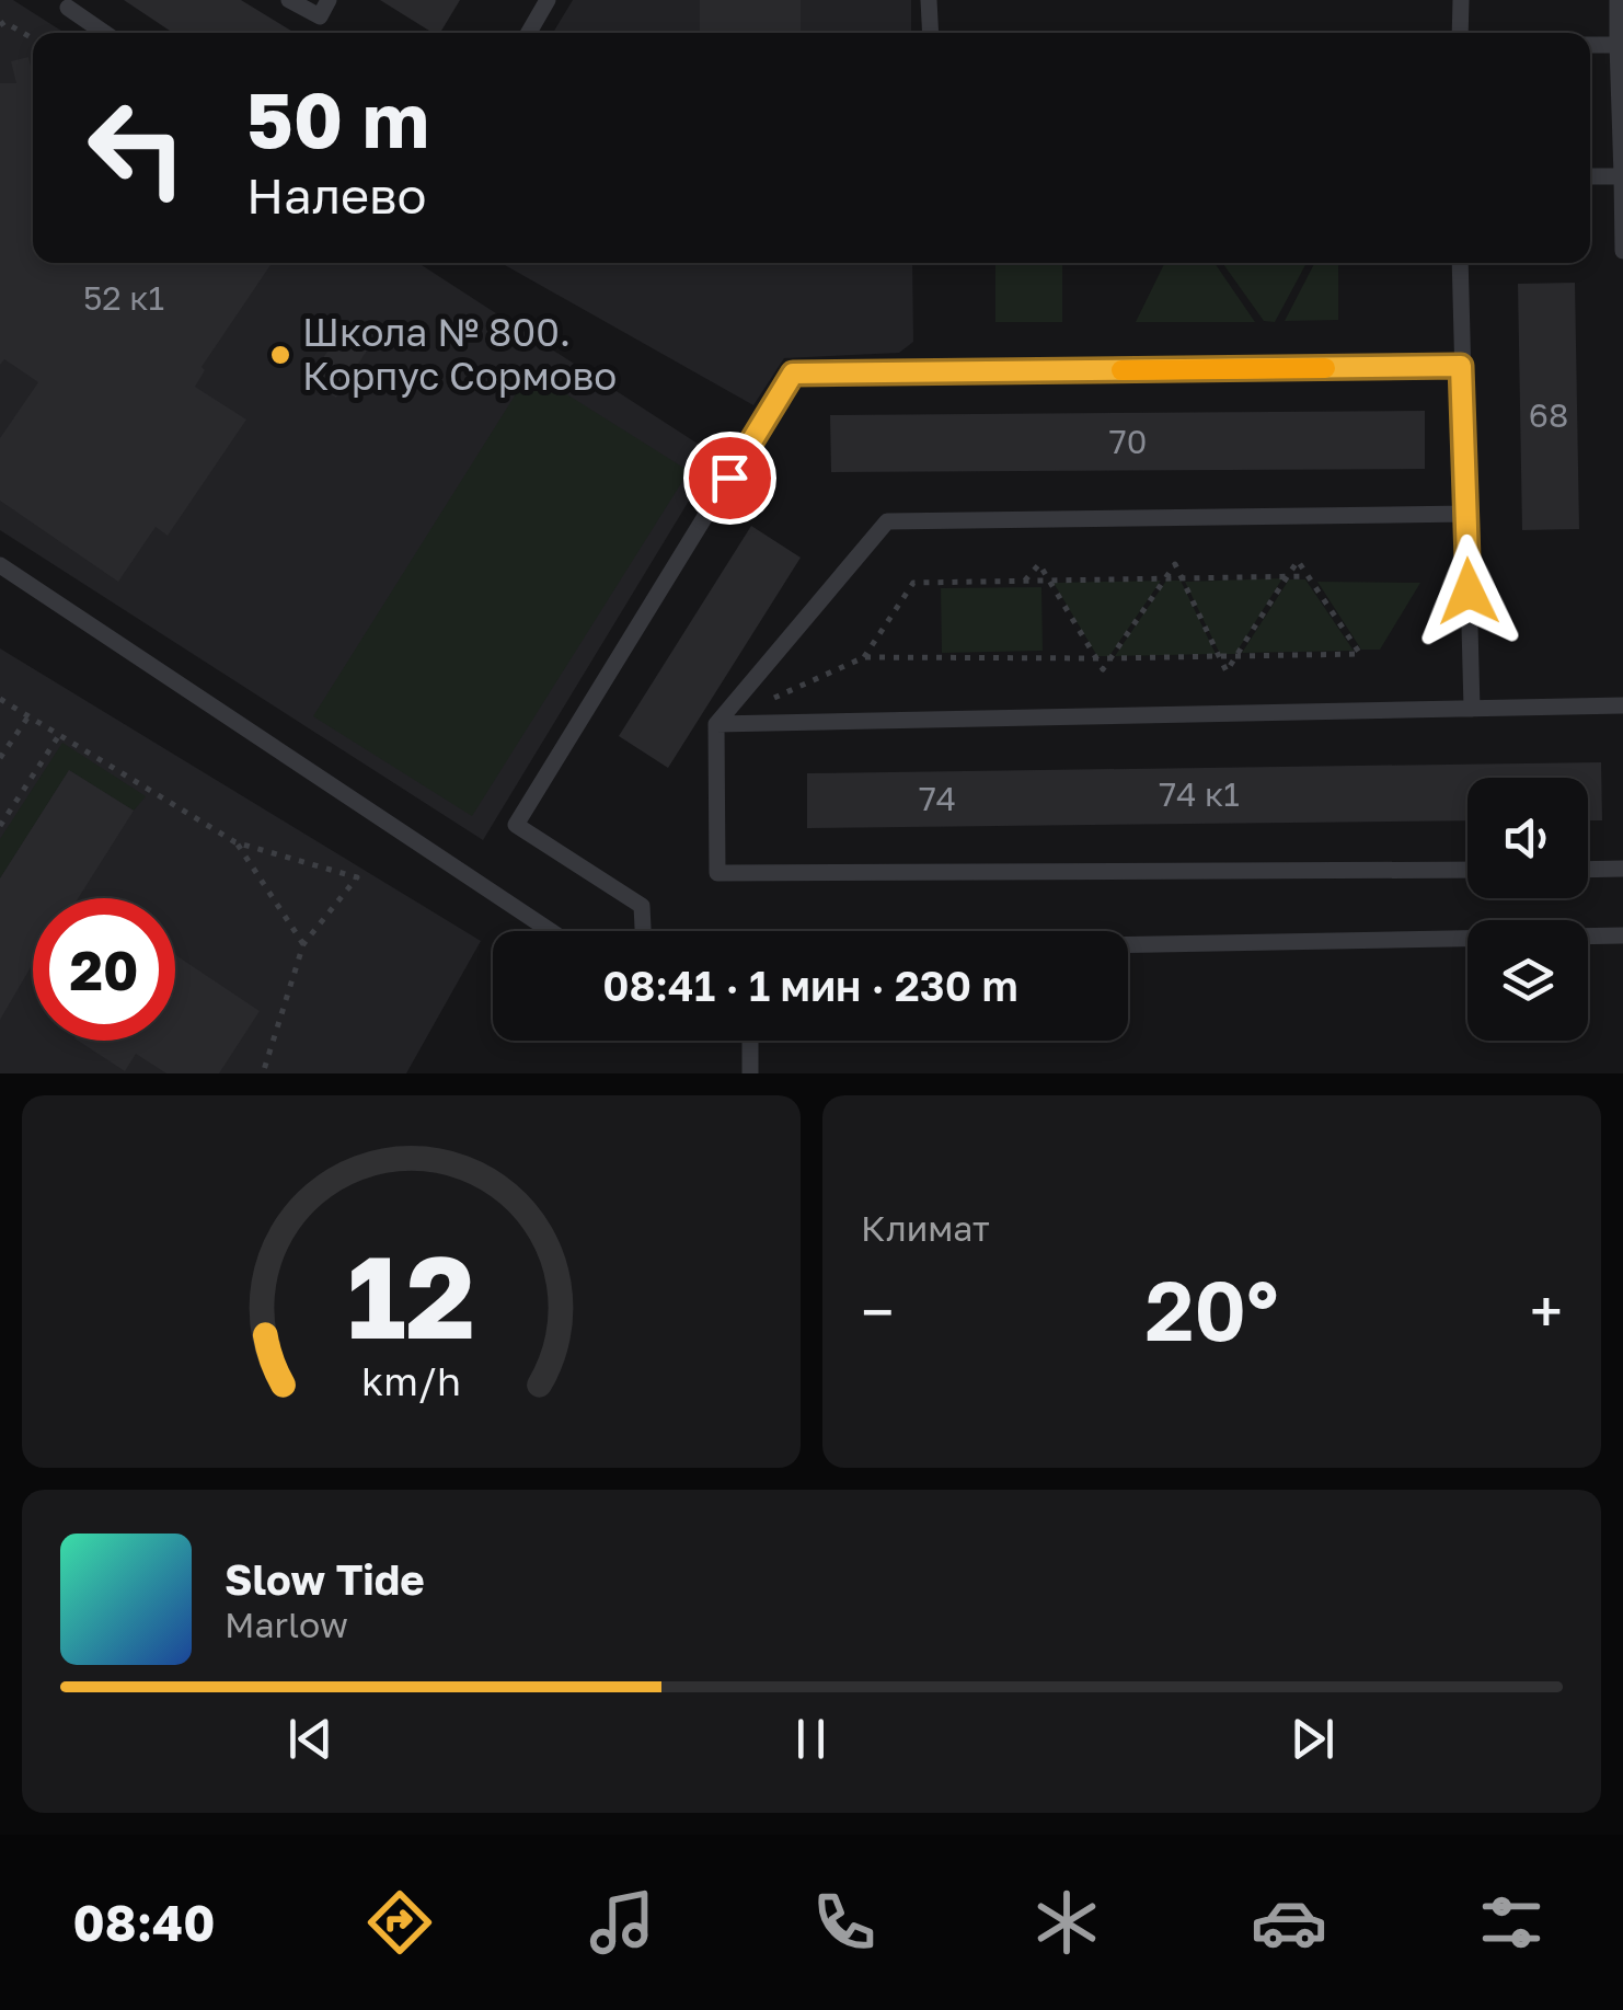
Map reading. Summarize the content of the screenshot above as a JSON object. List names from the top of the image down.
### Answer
{
  "places": ["Школа № 800. Корпус Сормово"],
  "house_numbers": [
    "52 к1",
    "68",
    "70",
    "74 к1",
    "74"
  ],
  "page": {
    "turn": ["50 m", "Налево"],
    "limit": "20",
    "trip": "08:41 · 1 мин · 230 m",
    "tile": "Климат",
    "heat": ["−", "20°", "+"],
    "song": ["Slow Tide", "Marlow"],
    "tabs": "08:40",
    "gauge": ["12", "km/h"]
  }
}
